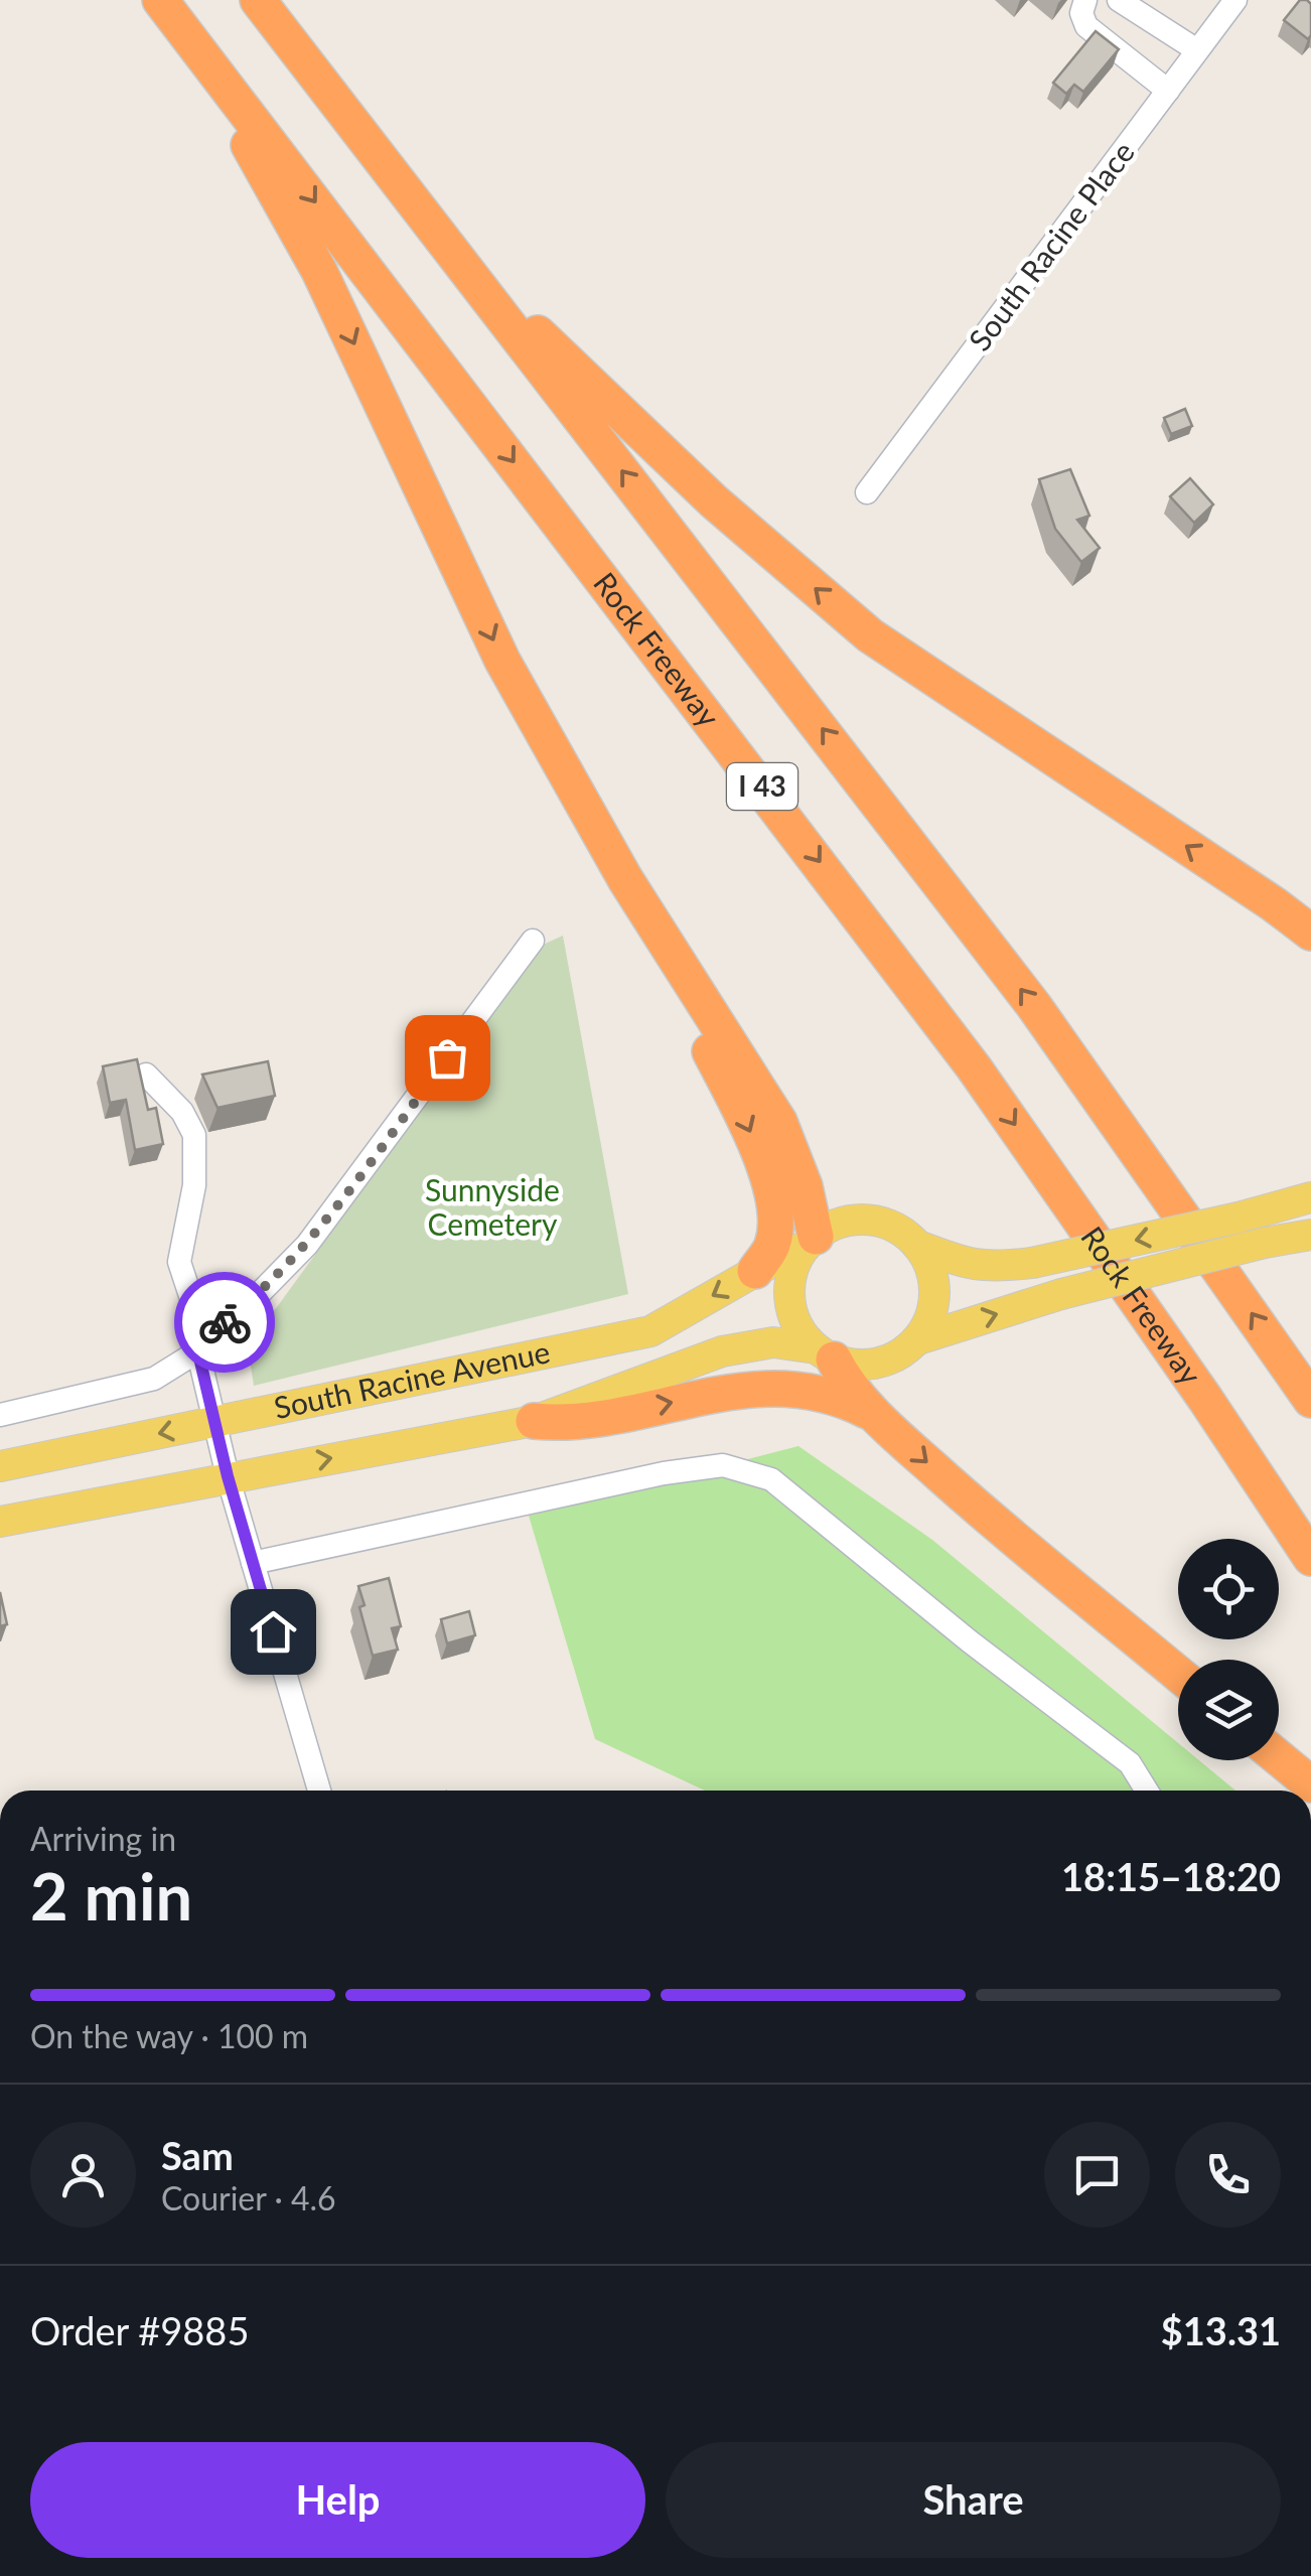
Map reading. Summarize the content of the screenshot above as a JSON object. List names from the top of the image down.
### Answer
{
  "streets": {
    "highway": ["Rock Freeway", "I 43"],
    "main road": ["South Racine Avenue"],
    "street": ["South Racine Place"]
  },
  "parks": ["Sunnyside Cemetery"],
  "page": {
    "heading": ["2 min", "Arriving in", "18:15–18:20"],
    "panel": [
      "Sam",
      "Courier · 4.6",
      "Order #9885",
      "$13.31"
    ],
    "bar": "On the way · 100 m",
    "buttons": ["Help", "Share"]
  }
}
